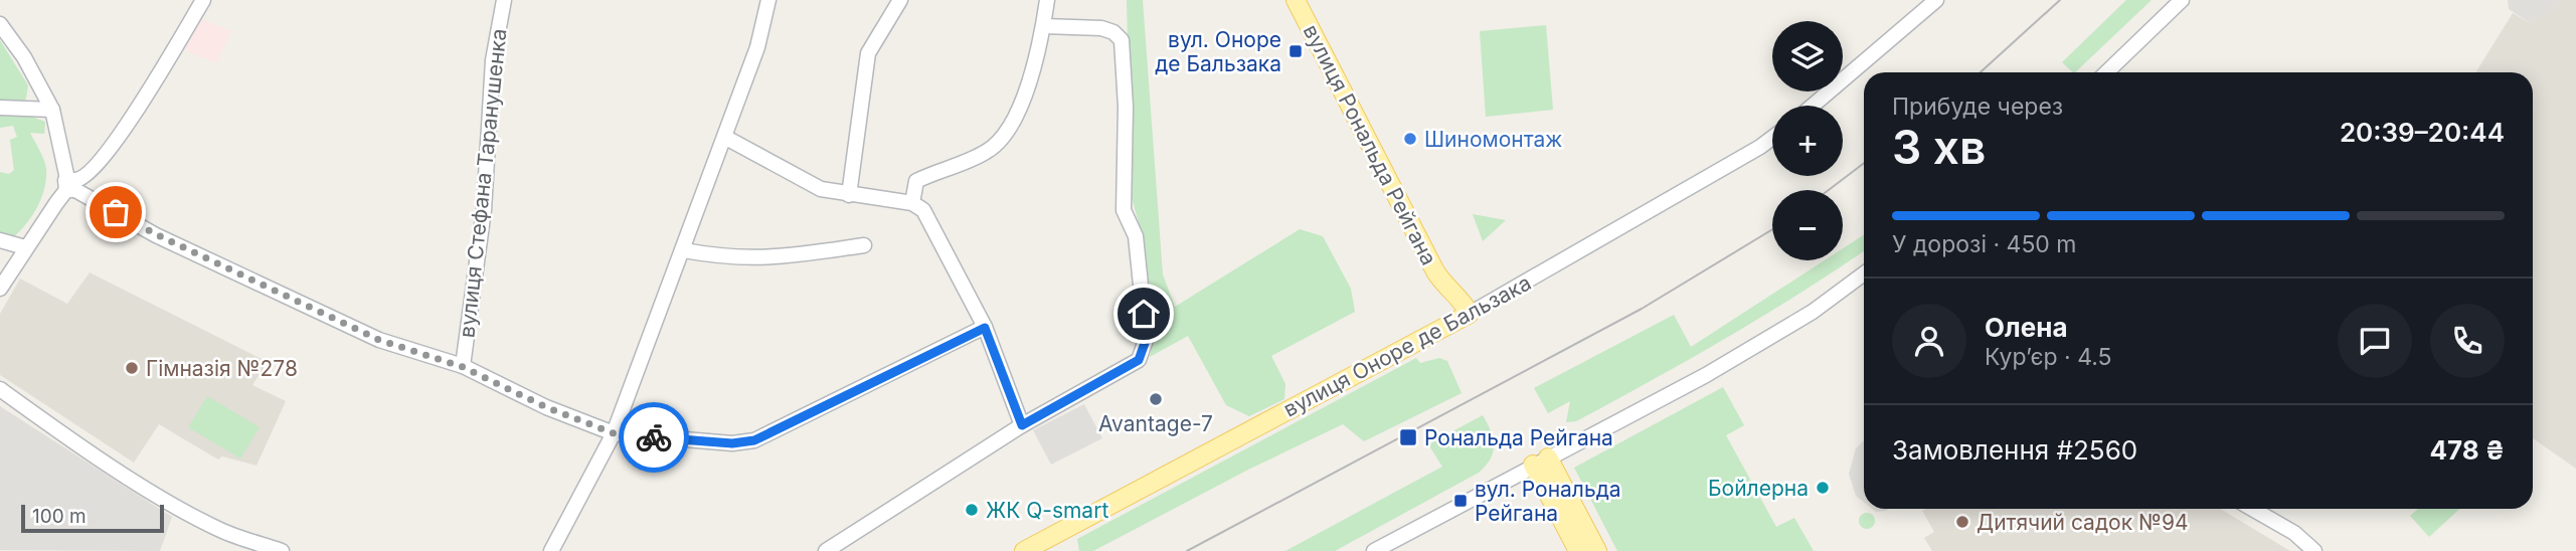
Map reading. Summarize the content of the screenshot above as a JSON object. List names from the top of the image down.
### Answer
{
  "streets": {
    "main road": ["вулиця Рональда Рейгана", "вулиця Оноре де Бальзака"],
    "street": ["вулиця Стефана Таранушенка"]
  },
  "crossings": [
    ["вулиця Рональда Рейгана", "вулиця Оноре де Бальзака"]
  ],
  "places": {
    "transit": ["вул. Оноре де Бальзака", "Рональда Рейгана", "вул. Рональда Рейгана"],
    "other": [
      "Шиномонтаж",
      "Гімназія №278",
      "Avantage-7",
      "Бойлерна",
      "ЖК Q-smart",
      "Дитячий садок №94"
    ]
  },
  "scale_bar": "100 m",
  "page": {
    "map_buttons": ["+", "−"],
    "heading": ["3 хв", "Прибуде через", "20:39–20:44"],
    "panel": [
      "Олена",
      "Кур’єр · 4.5",
      "Замовлення #2560",
      "478 ₴"
    ],
    "bar": "У дорозі · 450 m",
    "scale": "100 m"
  }
}
